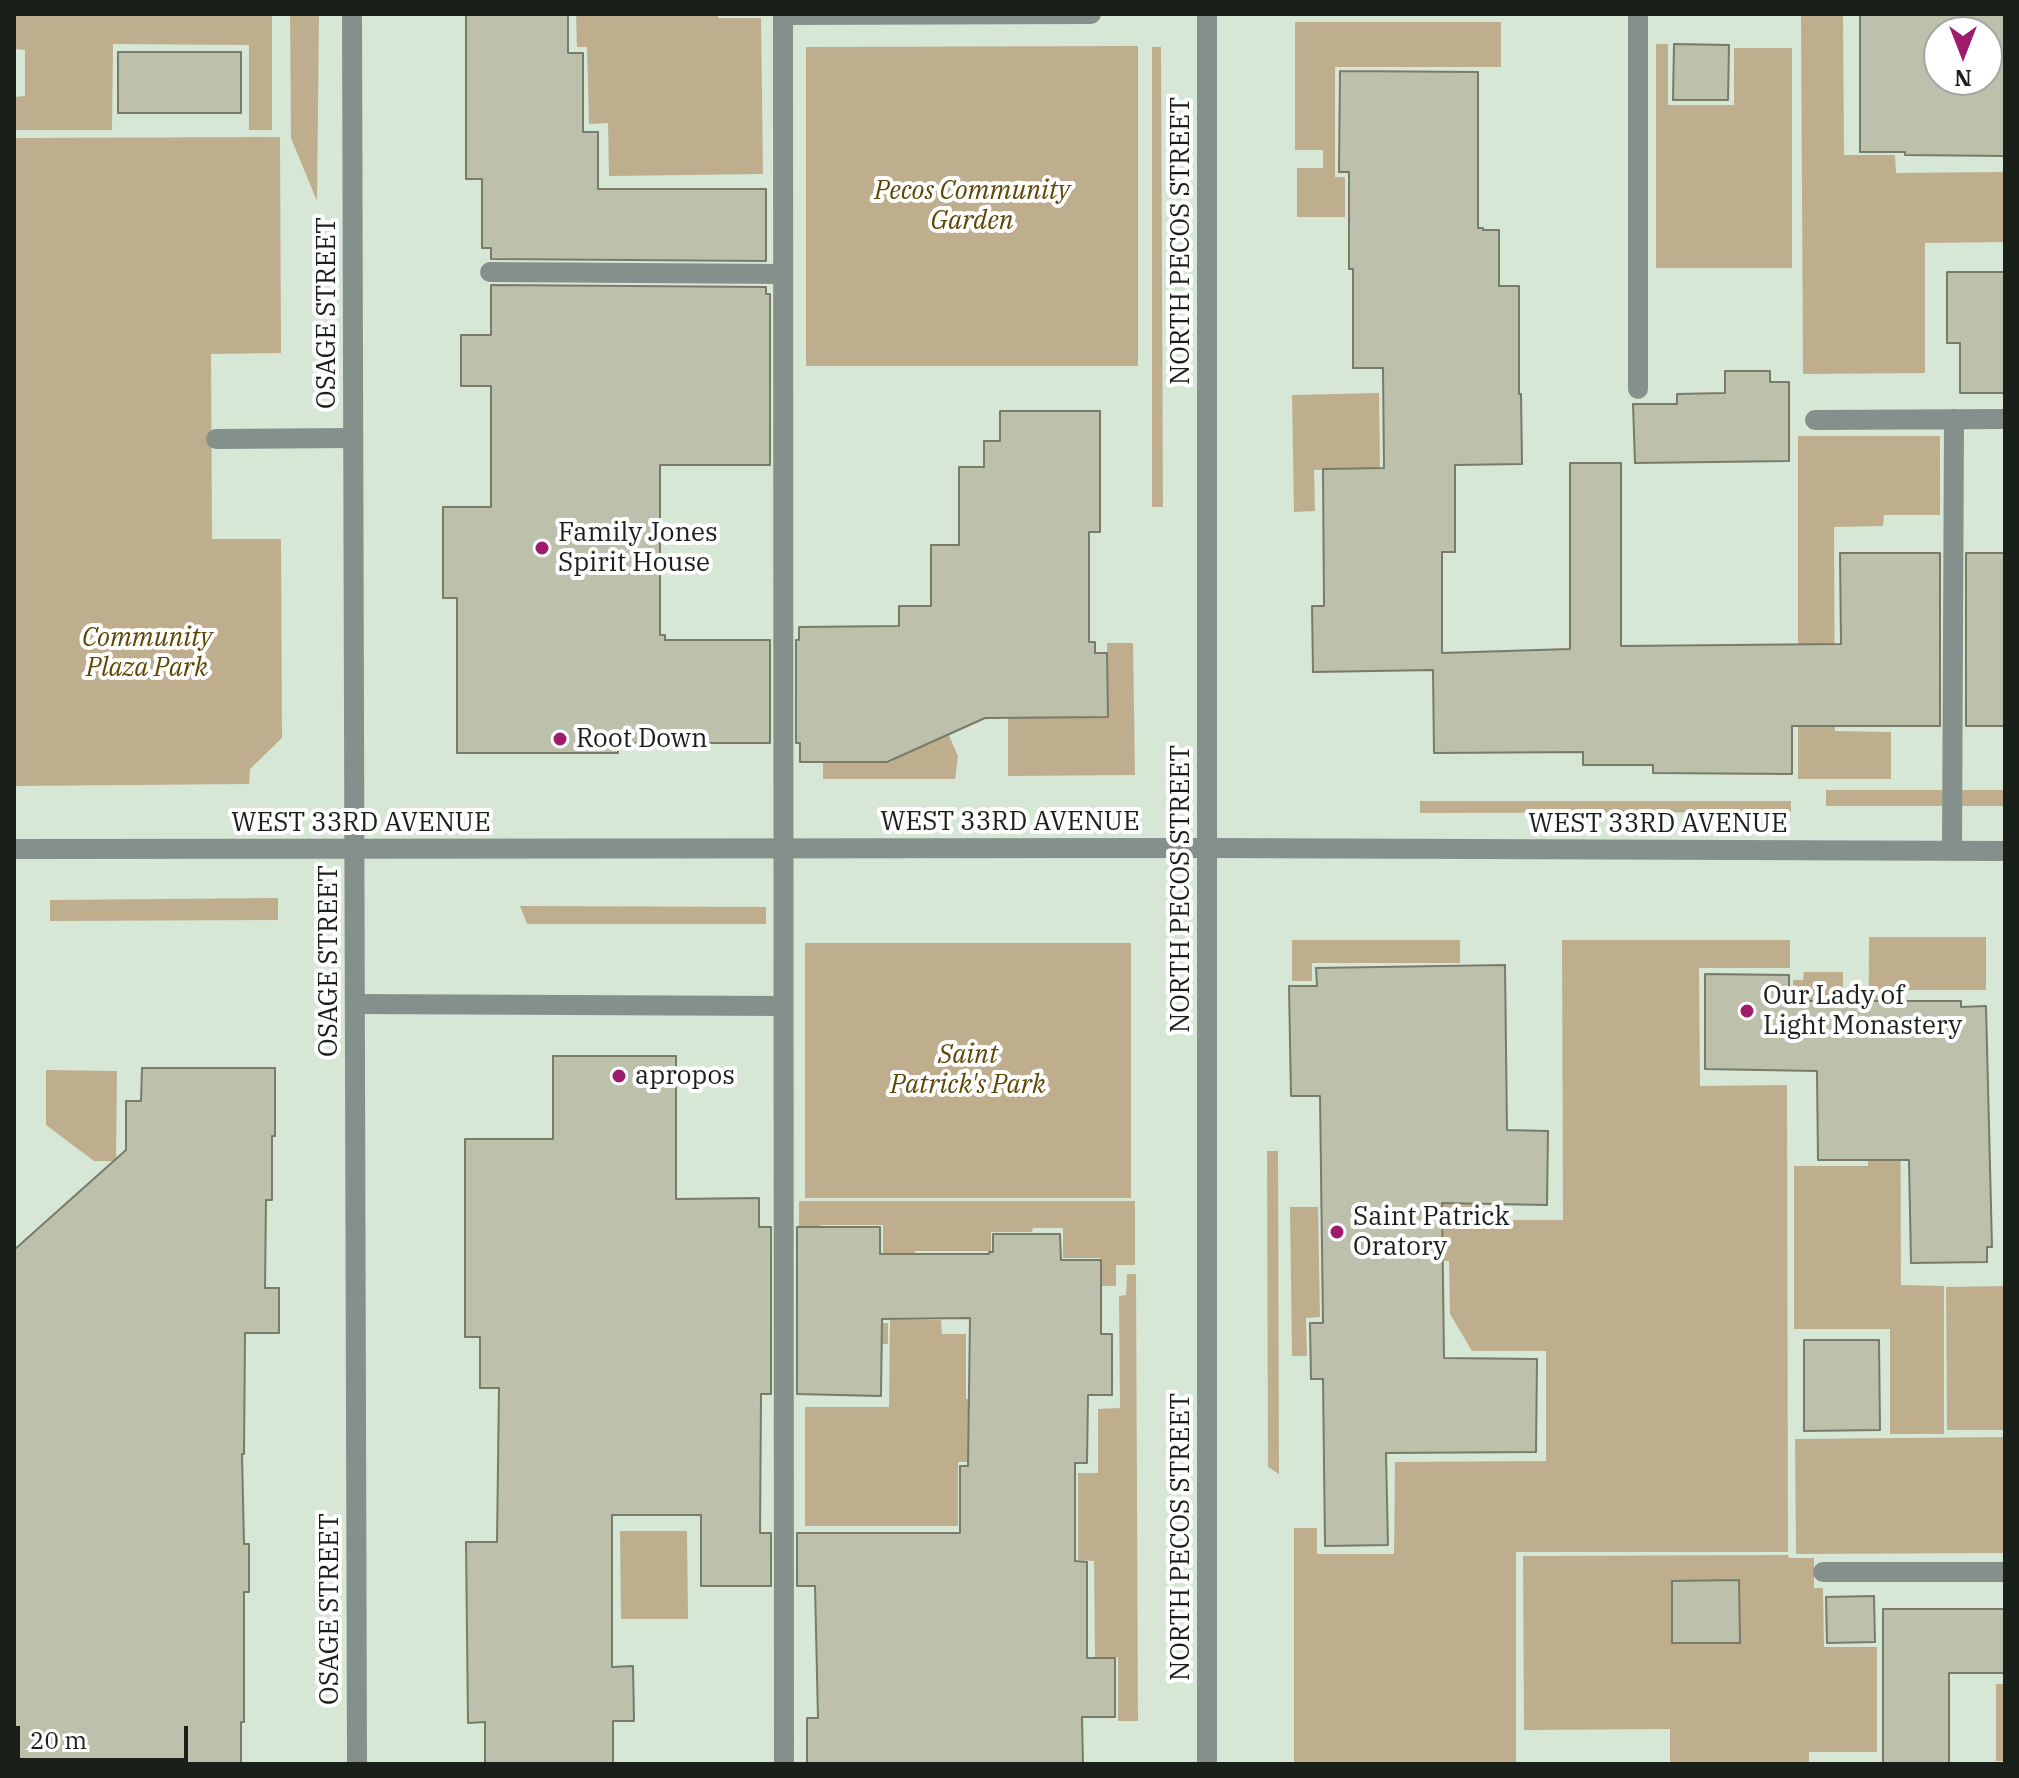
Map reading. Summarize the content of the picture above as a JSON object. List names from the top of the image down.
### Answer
{
  "streets": {
    "street": ["NORTH PECOS STREET", "OSAGE STREET", "WEST 33RD AVENUE"]
  },
  "crossings": [
    ["NORTH PECOS STREET", "WEST 33RD AVENUE"],
    ["OSAGE STREET", "WEST 33RD AVENUE"]
  ],
  "parks": ["Pecos Community Garden", "Community Plaza Park", "Saint Patrick's Park"],
  "places": [
    "Family Jones Spirit House",
    "Root Down",
    "Our Lady of Light Monastery",
    "apropos",
    "Saint Patrick Oratory"
  ],
  "scale_bar": "20 m",
  "north": "bottom"
}
